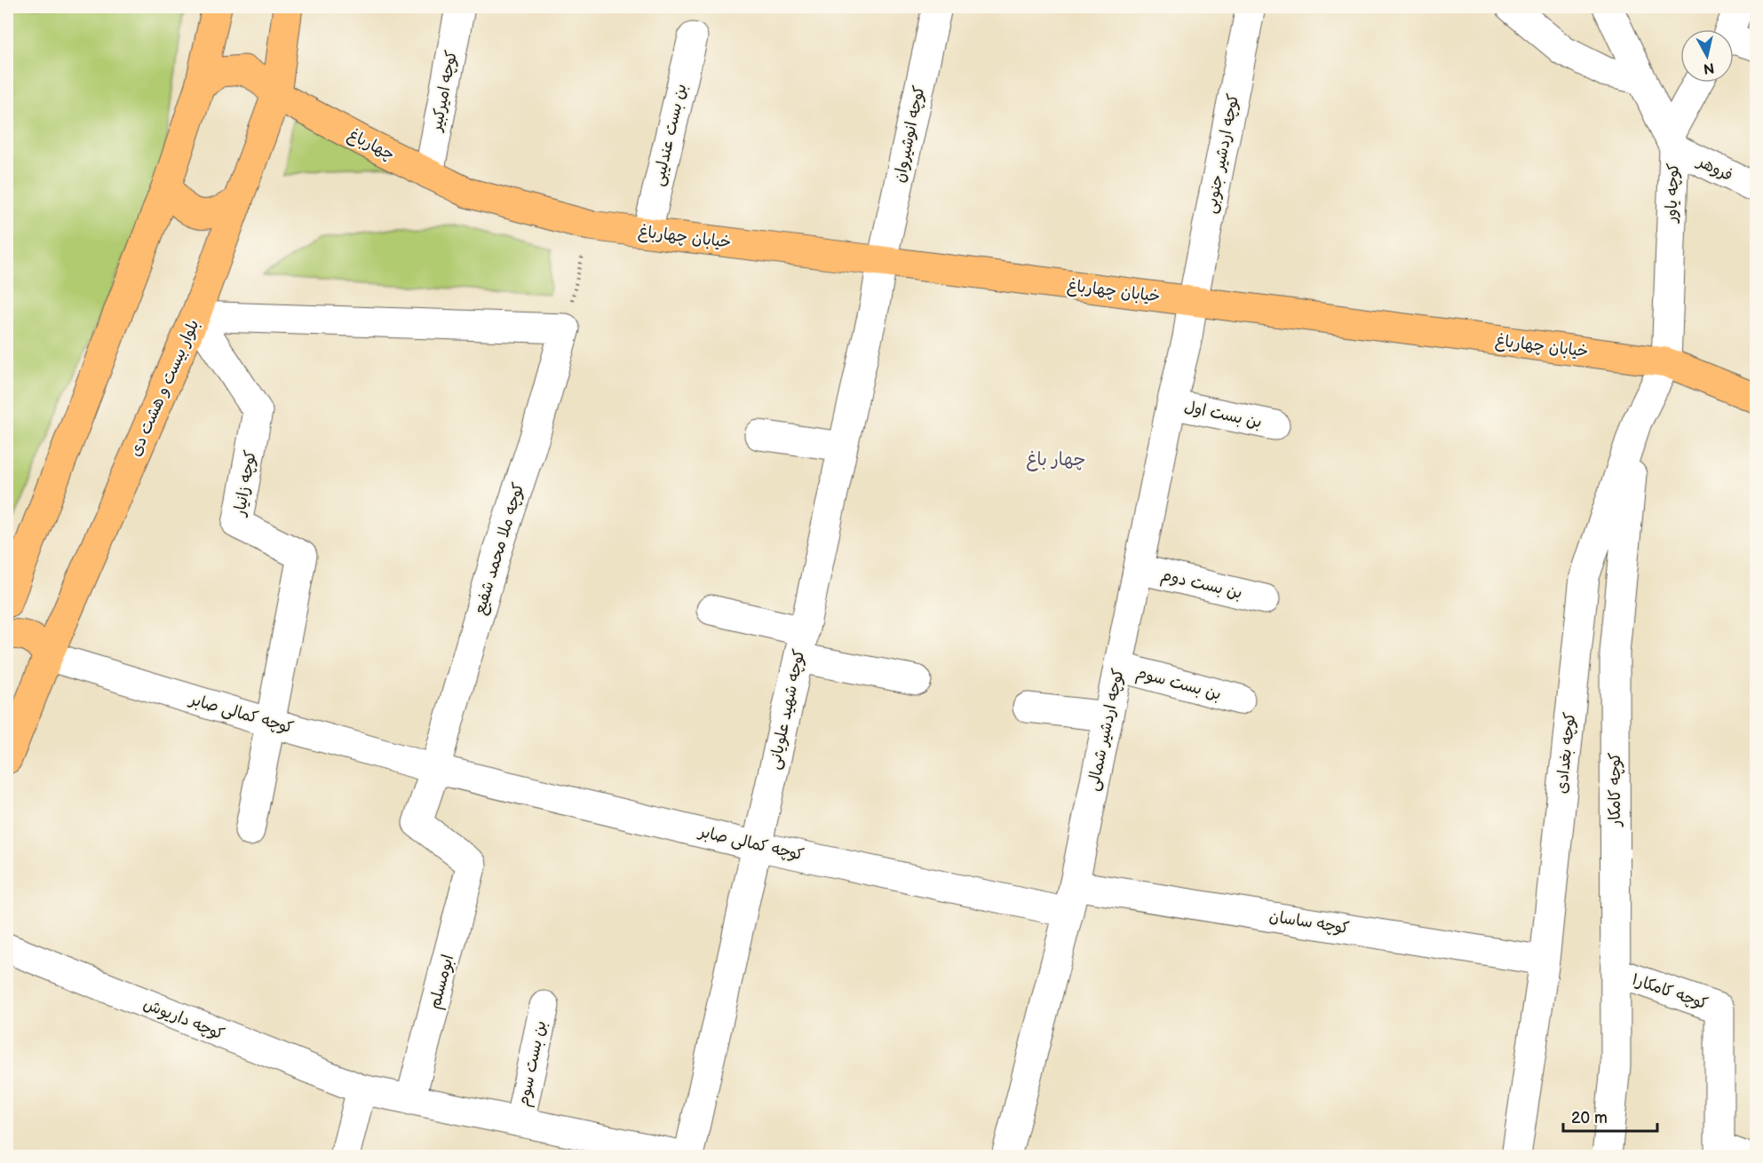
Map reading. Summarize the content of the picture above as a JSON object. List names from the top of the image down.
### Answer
{
  "streets": {
    "main road": ["چهارباغ", "خیابان چهارباغ", "بلوار بیست و هشت دی"],
    "street": [
      "کوچه امیرکبیر",
      "کوچه انوشیروان",
      "بن بست عندلیبی",
      "کوچه اردشیر جنوبی",
      "فروهر",
      "کوچه یاور",
      "بن بست اول",
      "کوچه زانیار",
      "کوچه ملا محمد شفیع",
      "بن بست دوم",
      "بن بست سوم",
      "کوچه شهید علویانی",
      "کوچه کمالی صابر",
      "کوچه اردشیر شمالی",
      "کوچه بغدادی",
      "کوچه کامکار",
      "کوچه ساسان",
      "ابومسلم",
      "کوچه کامکار۱",
      "کوچه داریوش"
    ]
  },
  "crossings": [
    ["کوچه امیرکبیر", "چهارباغ"],
    ["کوچه انوشیروان", "خیابان چهارباغ"],
    ["کوچه انوشیروان", "کوچه شهید علویانی"],
    ["بن بست عندلیبی", "خیابان چهارباغ"],
    ["چهارباغ", "خیابان چهارباغ"],
    ["چهارباغ", "بلوار بیست و هشت دی"],
    ["کوچه اردشیر جنوبی", "خیابان چهارباغ"],
    ["کوچه اردشیر جنوبی", "کوچه اردشیر شمالی"],
    ["فروهر", "کوچه یاور"],
    ["کوچه یاور", "خیابان چهارباغ"],
    ["کوچه یاور", "کوچه بغدادی"],
    ["خیابان چهارباغ", "کوچه شهید علویانی"],
    ["خیابان چهارباغ", "کوچه اردشیر شمالی"],
    ["خیابان چهارباغ", "کوچه بغدادی"],
    ["بلوار بیست و هشت دی", "کوچه زانیار"],
    ["بلوار بیست و هشت دی", "کوچه کمالی صابر"],
    ["بن بست اول", "کوچه اردشیر شمالی"],
    ["کوچه زانیار", "کوچه کمالی صابر"],
    ["کوچه ملا محمد شفیع", "کوچه کمالی صابر"],
    ["کوچه ملا محمد شفیع", "ابومسلم"],
    ["بن بست دوم", "کوچه اردشیر شمالی"],
    ["بن بست سوم", "کوچه اردشیر شمالی"],
    ["بن بست سوم", "کوچه داریوش"],
    ["کوچه شهید علویانی", "کوچه کمالی صابر"],
    ["کوچه شهید علویانی", "کوچه داریوش"],
    ["کوچه کمالی صابر", "کوچه اردشیر شمالی"],
    ["کوچه کمالی صابر", "کوچه ساسان"],
    ["کوچه کمالی صابر", "ابومسلم"],
    ["کوچه اردشیر شمالی", "کوچه ساسان"],
    ["کوچه بغدادی", "کوچه کامکار"],
    ["کوچه بغدادی", "کوچه ساسان"],
    ["کوچه کامکار", "کوچه کامکار۱"],
    ["ابومسلم", "کوچه داریوش"]
  ],
  "districts": ["چهار باغ"],
  "scale_bar": "20 m",
  "north": "bottom"
}
